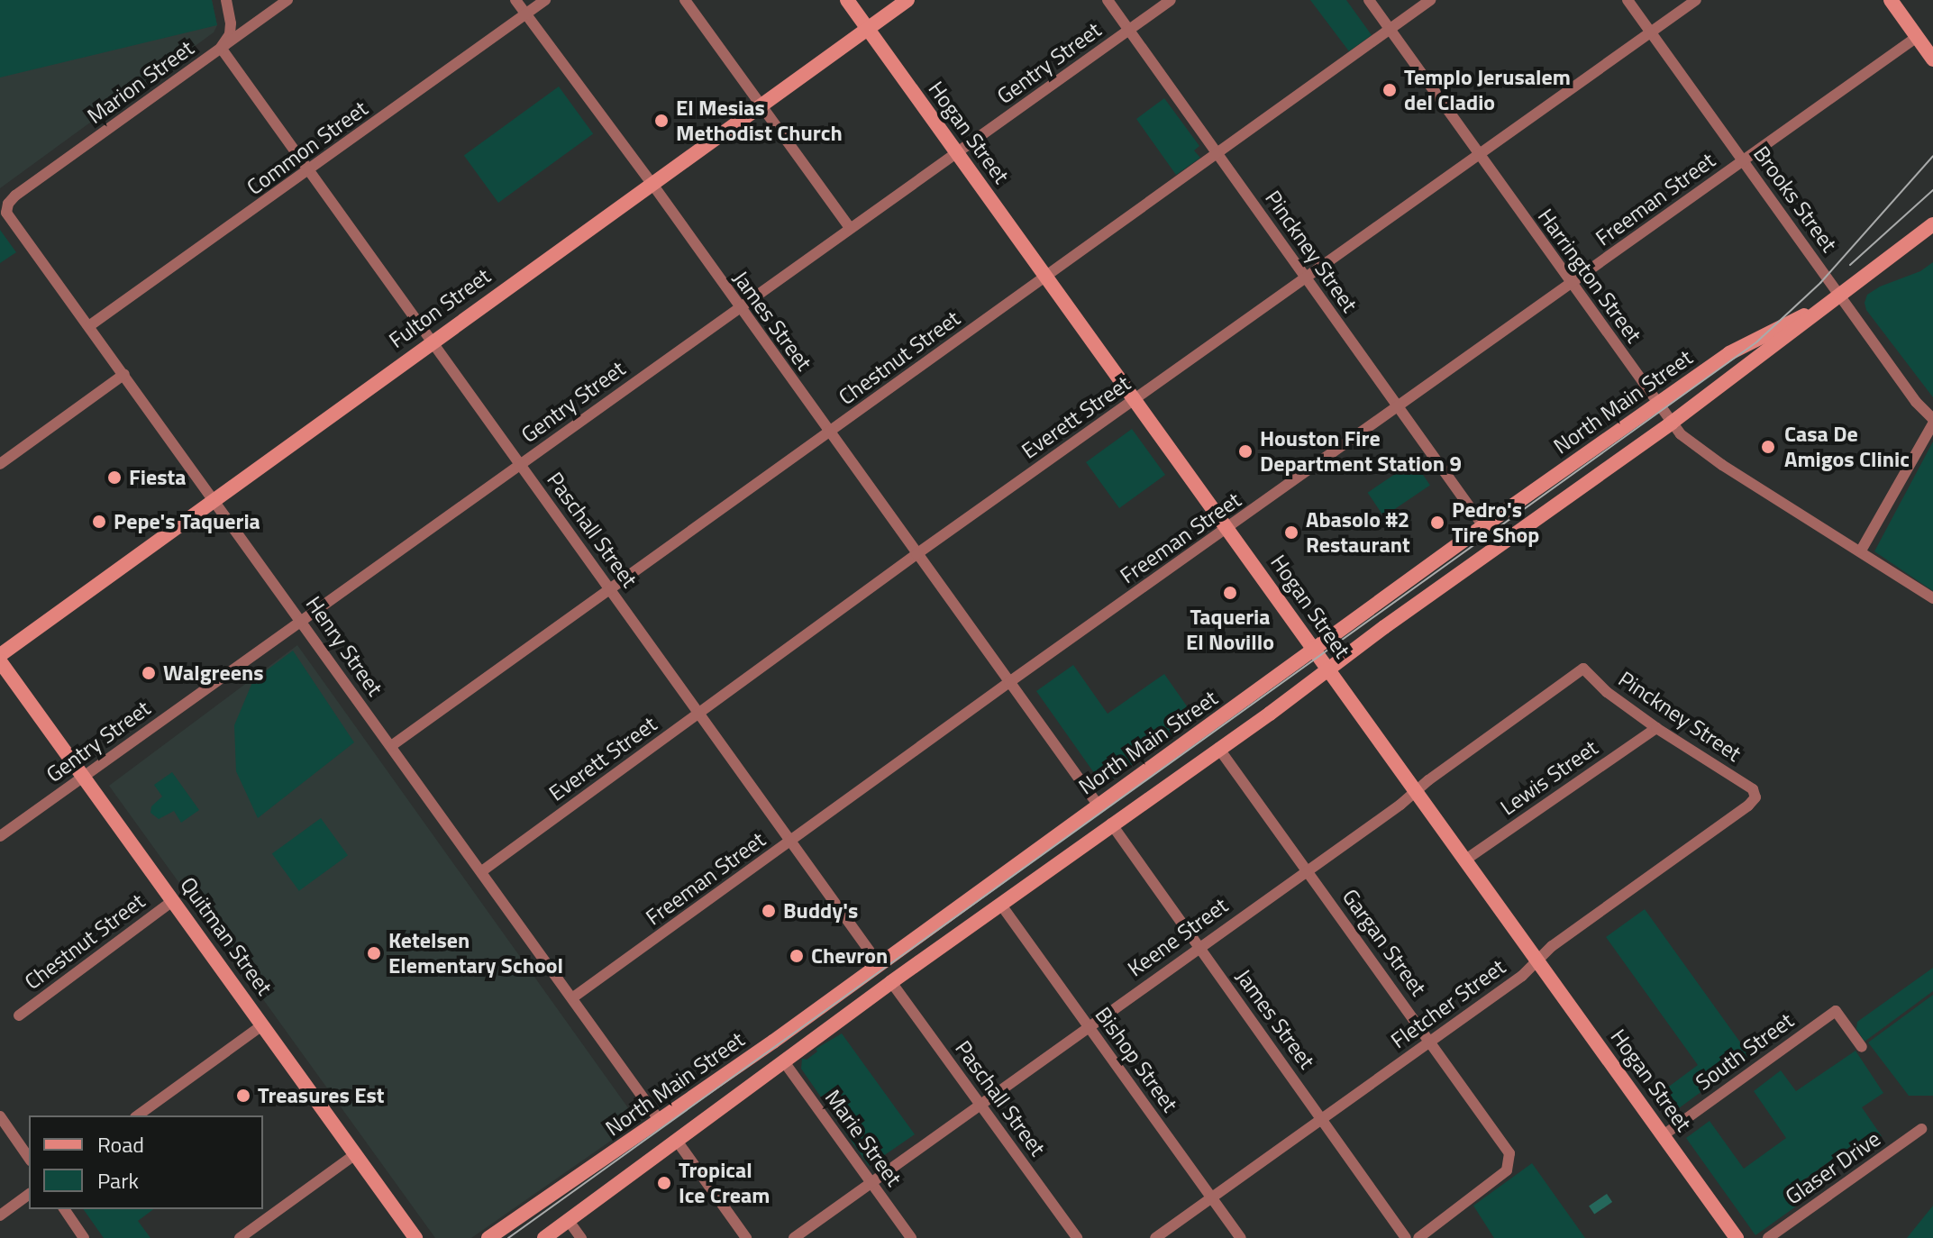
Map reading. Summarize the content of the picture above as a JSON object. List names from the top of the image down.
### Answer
{
  "streets": {
    "main road": [
      "Hogan Street",
      "Fulton Street",
      "North Main Street",
      "Quitman Street"
    ],
    "street": [
      "Gentry Street",
      "Marion Street",
      "Common Street",
      "Freeman Street",
      "Brooks Street",
      "Pinckney Street",
      "Harrington Street",
      "James Street",
      "Chestnut Street",
      "Everett Street",
      "Paschall Street",
      "Henry Street",
      "Lewis Street",
      "Keene Street",
      "Gargan Street",
      "Fletcher Street",
      "South Street",
      "Bishop Street",
      "Marie Street",
      "Glaser Drive"
    ]
  },
  "crossings": [
    ["Gentry Street", "Hogan Street"],
    ["Gentry Street", "Pinckney Street"],
    ["Gentry Street", "James Street"],
    ["Gentry Street", "Paschall Street"],
    ["Gentry Street", "Henry Street"],
    ["Gentry Street", "Quitman Street"],
    ["Marion Street", "Paschall Street"],
    ["Marion Street", "Henry Street"],
    ["Hogan Street", "Freeman Street"],
    ["Hogan Street", "Fulton Street"],
    ["Hogan Street", "Chestnut Street"],
    ["Hogan Street", "North Main Street"],
    ["Hogan Street", "Everett Street"],
    ["Hogan Street", "Lewis Street"],
    ["Hogan Street", "Keene Street"],
    ["Hogan Street", "Fletcher Street"],
    ["Hogan Street", "South Street"],
    ["Common Street", "James Street"],
    ["Common Street", "Paschall Street"],
    ["Common Street", "Henry Street"],
    ["Freeman Street", "Brooks Street"],
    ["Freeman Street", "Pinckney Street"],
    ["Freeman Street", "Harrington Street"],
    ["Freeman Street", "James Street"],
    ["Freeman Street", "Paschall Street"],
    ["Freeman Street", "Henry Street"],
    ["Brooks Street", "North Main Street"],
    ["Brooks Street", "Everett Street"],
    ["Pinckney Street", "Chestnut Street"],
    ["Pinckney Street", "North Main Street"],
    ["Pinckney Street", "Everett Street"],
    ["Pinckney Street", "Lewis Street"],
    ["Pinckney Street", "Keene Street"],
    ["Pinckney Street", "Fletcher Street"],
    ["Harrington Street", "Chestnut Street"],
    ["Harrington Street", "North Main Street"],
    ["Harrington Street", "Everett Street"],
    ["Fulton Street", "James Street"],
    ["Fulton Street", "Paschall Street"],
    ["Fulton Street", "Henry Street"],
    ["James Street", "Chestnut Street"],
    ["James Street", "North Main Street"],
    ["James Street", "Everett Street"],
    ["James Street", "Keene Street"],
    ["James Street", "Fletcher Street"],
    ["Chestnut Street", "Paschall Street"],
    ["Chestnut Street", "Henry Street"],
    ["Chestnut Street", "Quitman Street"],
    ["North Main Street", "Paschall Street"],
    ["North Main Street", "Henry Street"],
    ["North Main Street", "Gargan Street"],
    ["North Main Street", "Bishop Street"],
    ["North Main Street", "Marie Street"],
    ["Everett Street", "Paschall Street"],
    ["Everett Street", "Henry Street"],
    ["Paschall Street", "Keene Street"],
    ["Keene Street", "Gargan Street"],
    ["Keene Street", "Bishop Street"],
    ["Keene Street", "Marie Street"],
    ["Gargan Street", "Fletcher Street"],
    ["Fletcher Street", "Bishop Street"]
  ],
  "places": [
    "Templo Jerusalem del Cladio",
    "El Mesias Methodist Church",
    "Casa De Amigos Clinic",
    "Houston Fire Department Station 9",
    "Fiesta",
    "Pepe's Taqueria",
    "Pedro's Tire Shop",
    "Abasolo #2 Restaurant",
    "Taqueria El Novillo",
    "Walgreens",
    "Buddy's",
    "Ketelsen Elementary School",
    "Chevron",
    "Treasures Est",
    "Tropical Ice Cream"
  ],
  "legend": ["Road", "Park"]
}
